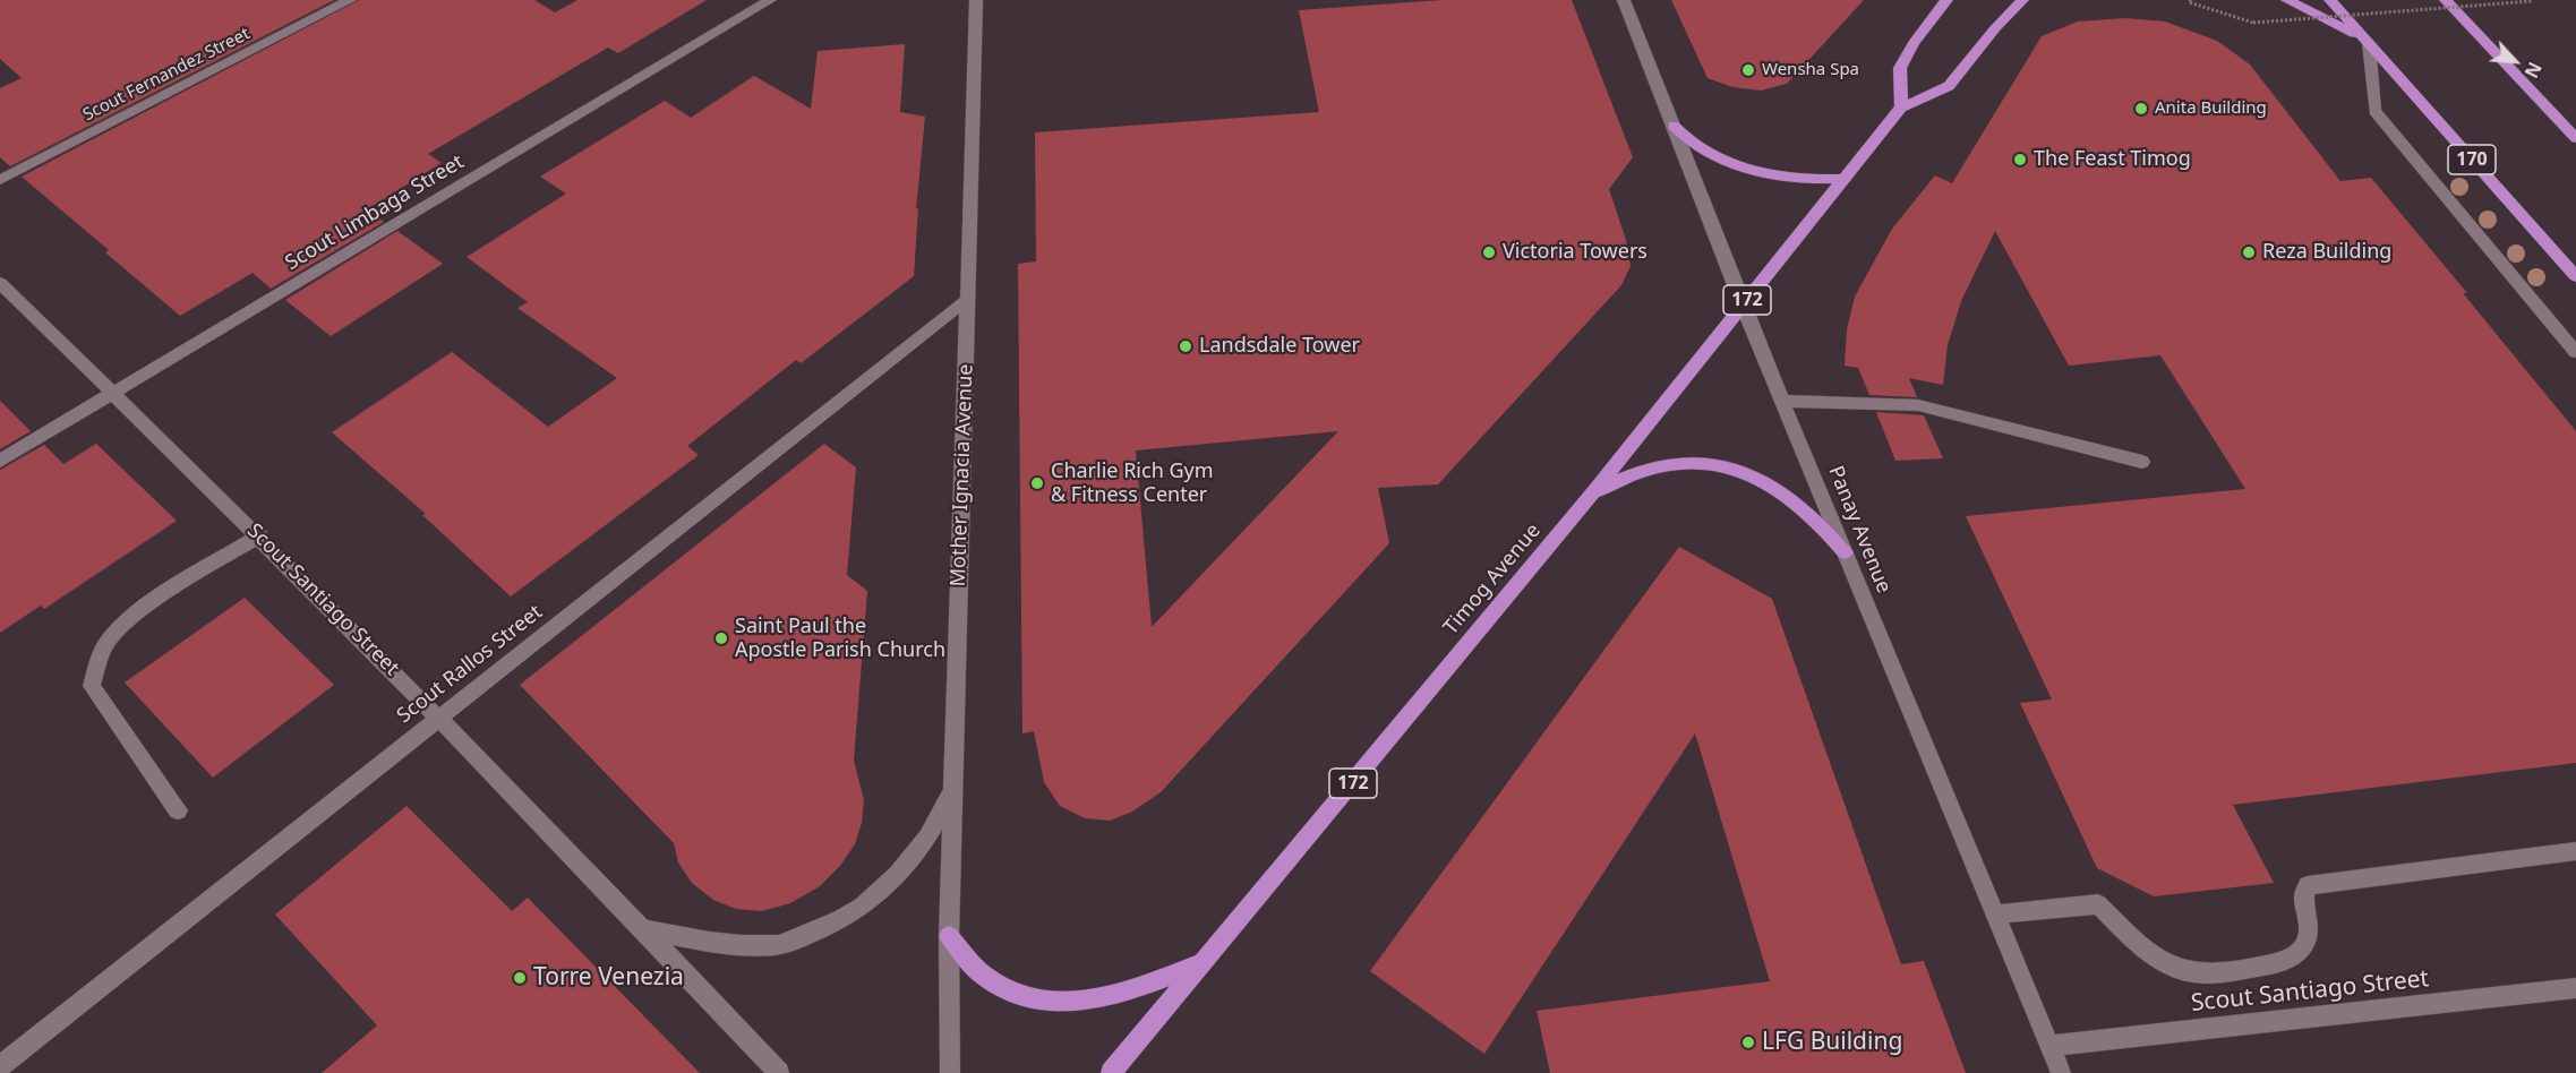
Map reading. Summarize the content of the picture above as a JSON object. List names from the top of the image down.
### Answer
{
  "streets": {
    "main road": ["170", "172", "Timog Avenue"],
    "street": [
      "Scout Fernandez Street",
      "Scout Limbaga Street",
      "Mother Ignacia Avenue",
      "Panay Avenue",
      "Scout Santiago Street",
      "Scout Rallos Street"
    ]
  },
  "crossings": [
    ["Scout Limbaga Street", "Scout Santiago Street"],
    ["Mother Ignacia Avenue", "Scout Rallos Street"],
    ["Panay Avenue", "Timog Avenue"],
    ["Panay Avenue", "Scout Santiago Street"],
    ["Scout Santiago Street", "Scout Rallos Street"]
  ],
  "places": [
    "Wensha Spa",
    "Anita Building",
    "The Feast Timog",
    "Victoria Towers",
    "Reza Building",
    "Landsdale Tower",
    "Charlie Rich Gym & Fitness Center",
    "Saint Paul the Apostle Parish Church",
    "Torre Venezia",
    "LFG Building"
  ],
  "north": "bottom right"
}
